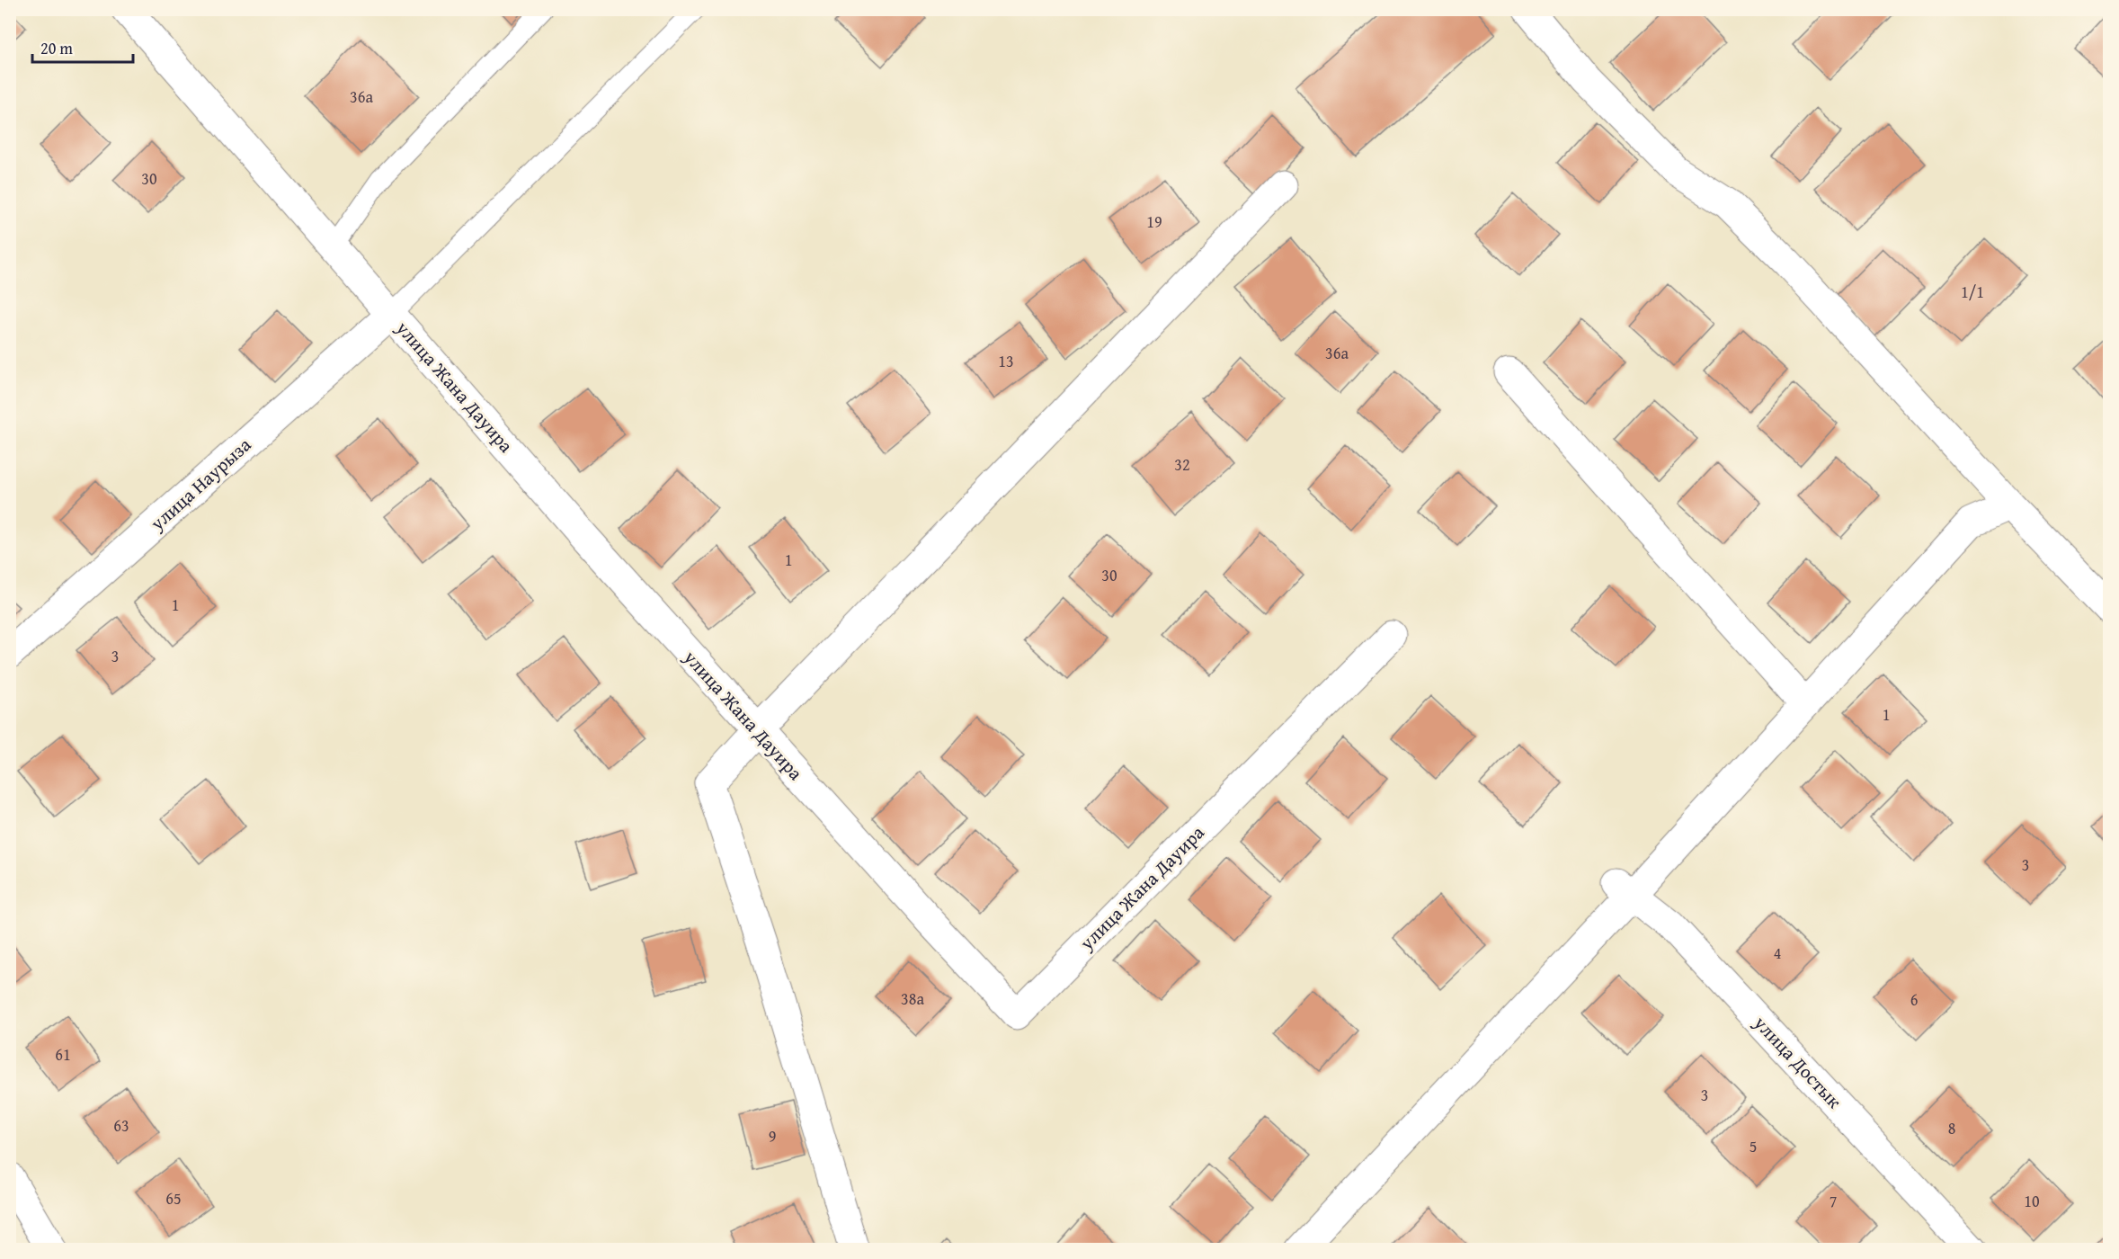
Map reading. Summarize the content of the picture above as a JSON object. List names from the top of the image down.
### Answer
{
  "streets": {
    "street": ["улица Жана Дауира", "улица Наурыза", "улица Достык"]
  },
  "crossings": [
    ["улица Жана Дауира", "улица Наурыза"]
  ],
  "house_numbers": [
    "36а",
    "30",
    "19",
    "1/1",
    "36а",
    "13",
    "32",
    "1",
    "30",
    "1",
    "3",
    "1",
    "3",
    "4",
    "38а",
    "6",
    "61",
    "3",
    "63",
    "8",
    "9",
    "5",
    "65",
    "7",
    "10"
  ],
  "scale_bar": "20 m"
}
